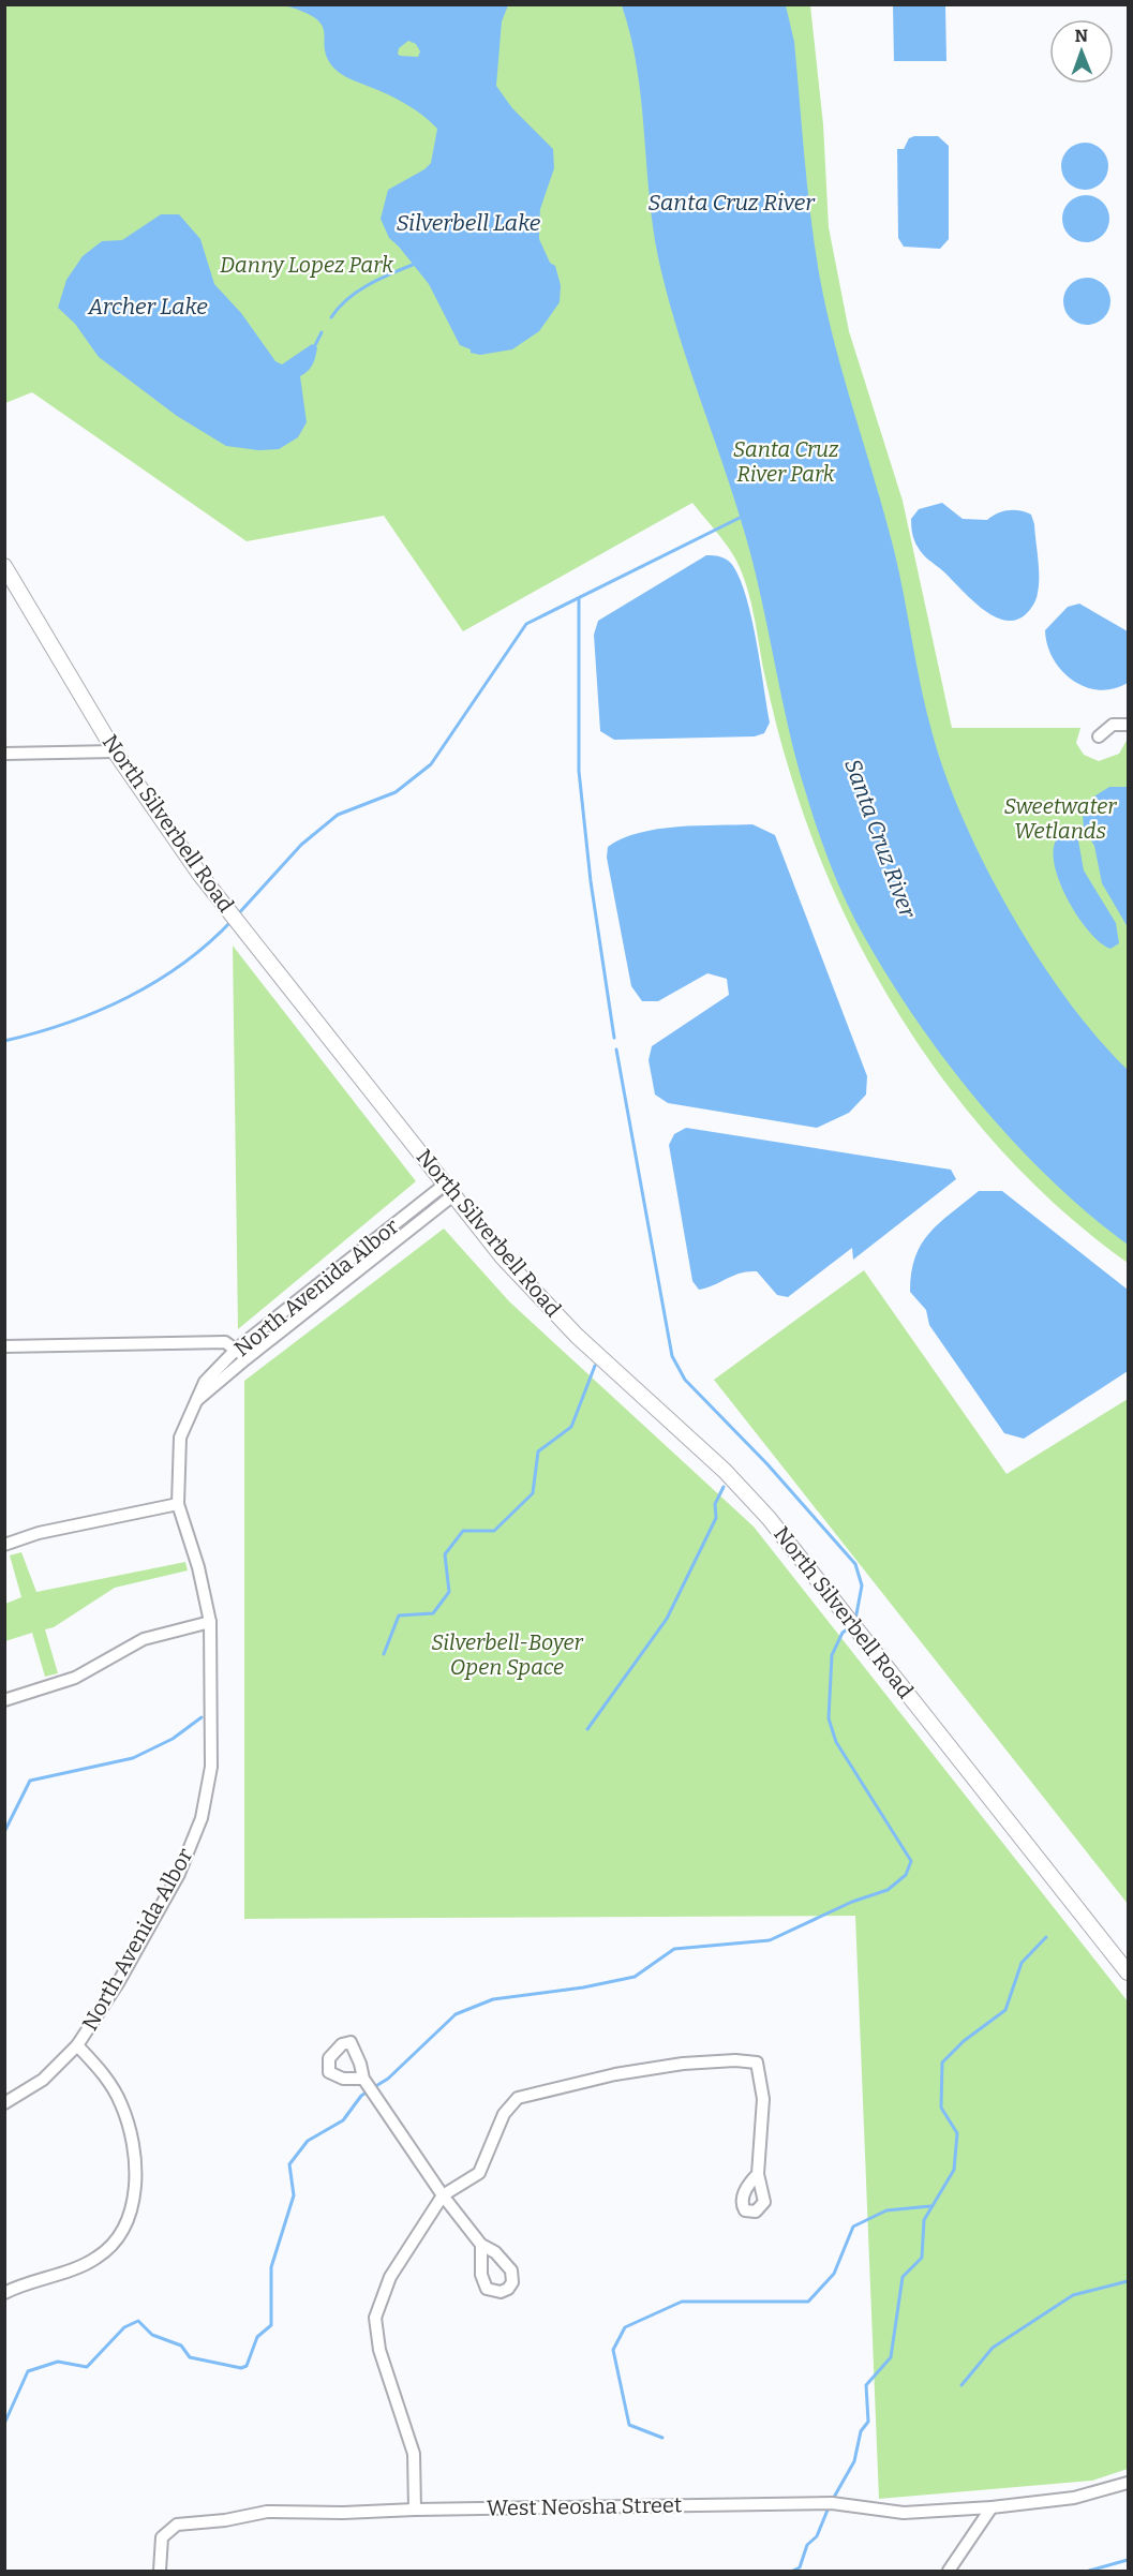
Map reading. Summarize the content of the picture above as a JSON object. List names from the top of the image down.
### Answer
{
  "streets": {
    "main road": ["North Silverbell Road"],
    "street": ["North Avenida Albor", "West Neosha Street"]
  },
  "crossings": [
    ["North Silverbell Road", "North Avenida Albor"]
  ],
  "water": ["Santa Cruz River", "Silverbell Lake", "Archer Lake"],
  "parks": [
    "Danny Lopez Park",
    "Santa Cruz River Park",
    "Sweetwater Wetlands",
    "Silverbell-Boyer Open Space"
  ],
  "north": "top"
}
